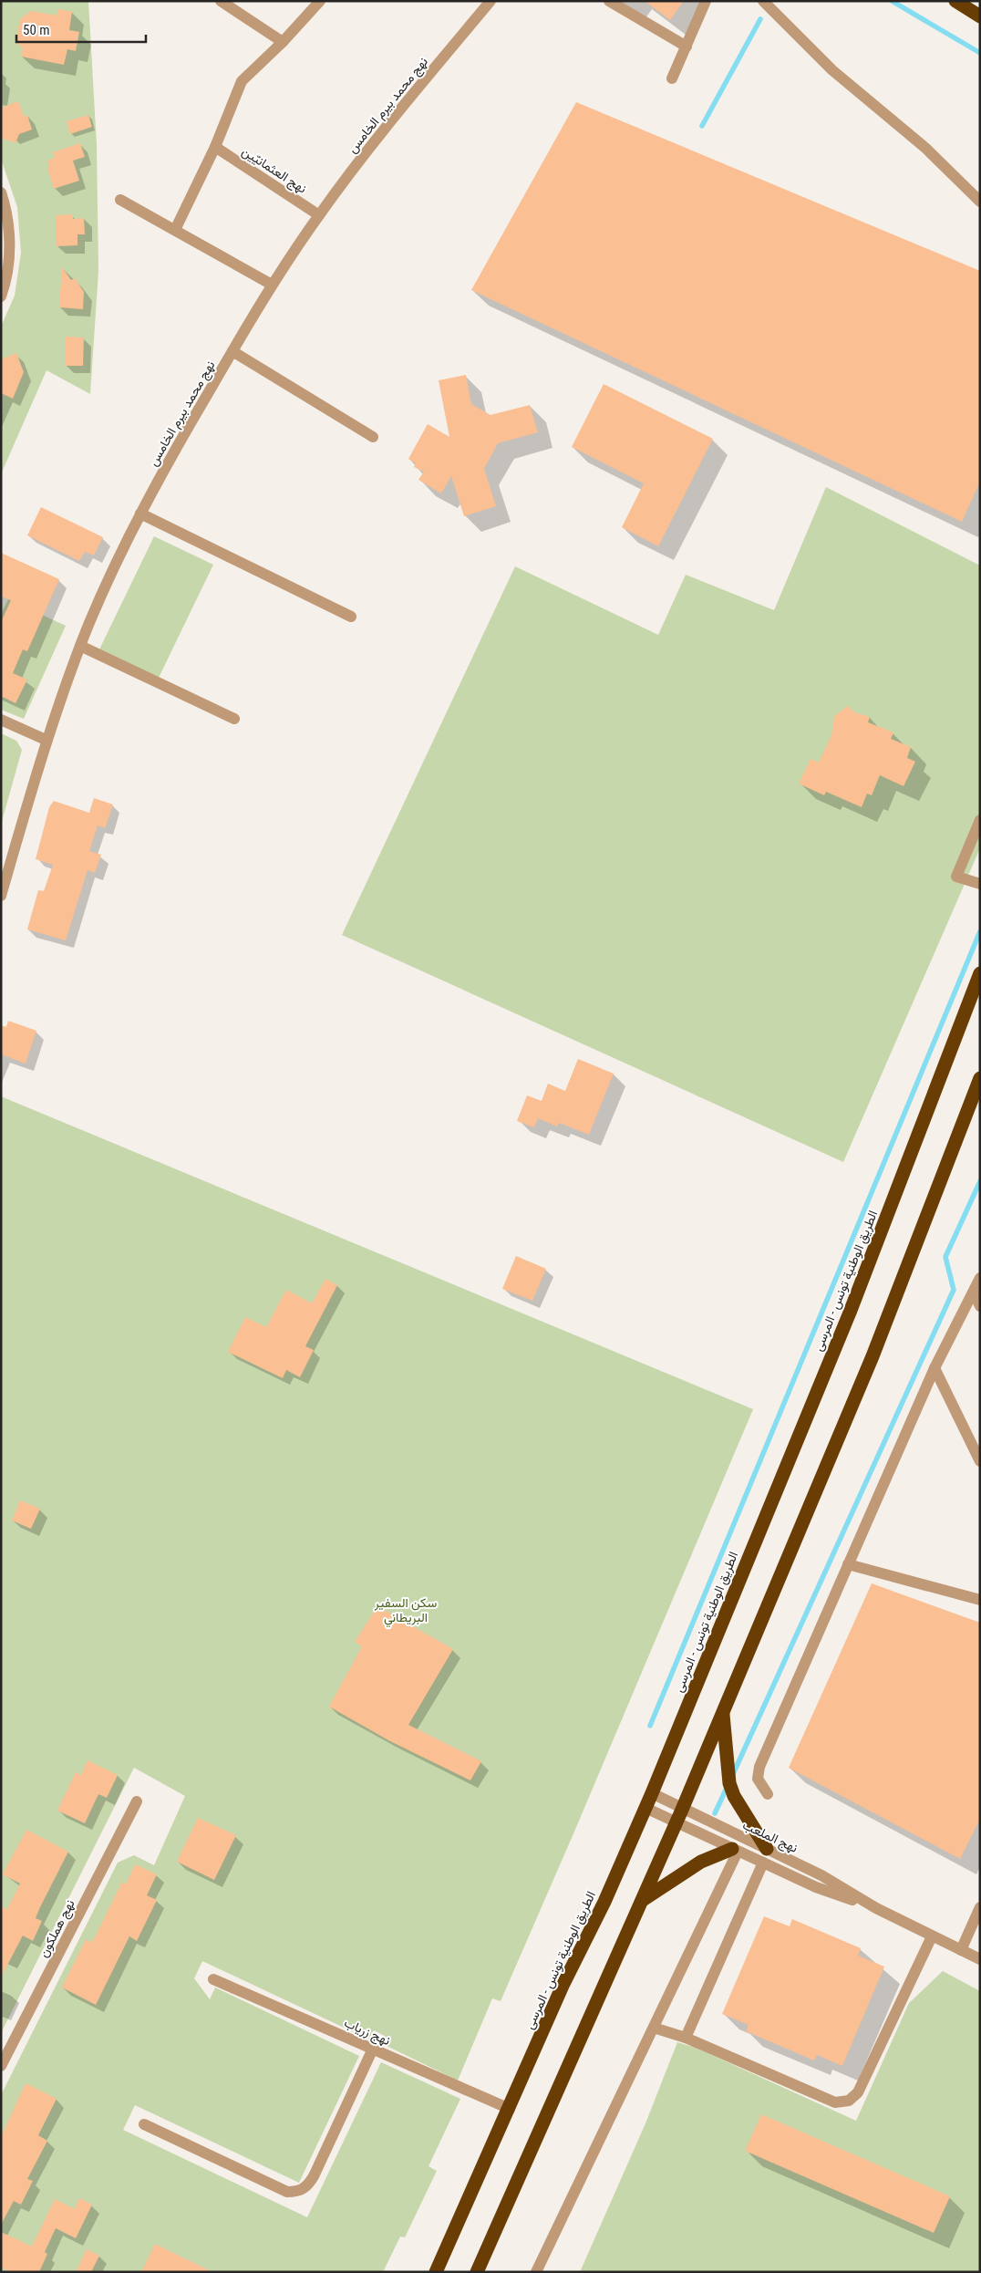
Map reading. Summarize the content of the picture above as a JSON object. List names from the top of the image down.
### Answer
{
  "streets": {
    "highway": ["الطريق الوطنية تونس - المرسى"],
    "street": [
      "نهج محمد بيرم الخامس",
      "نهج العثمانيّين",
      "نهج الملعب",
      "نهج هملكون",
      "نهج زرياب"
    ]
  },
  "crossings": [
    ["نهج محمد بيرم الخامس", "نهج العثمانيّين"],
    ["الطريق الوطنية تونس - المرسى", "نهج الملعب"],
    ["الطريق الوطنية تونس - المرسى", "نهج زرياب"]
  ],
  "parks": ["سكن السفير البريطاني"],
  "scale_bar": "50 m"
}
